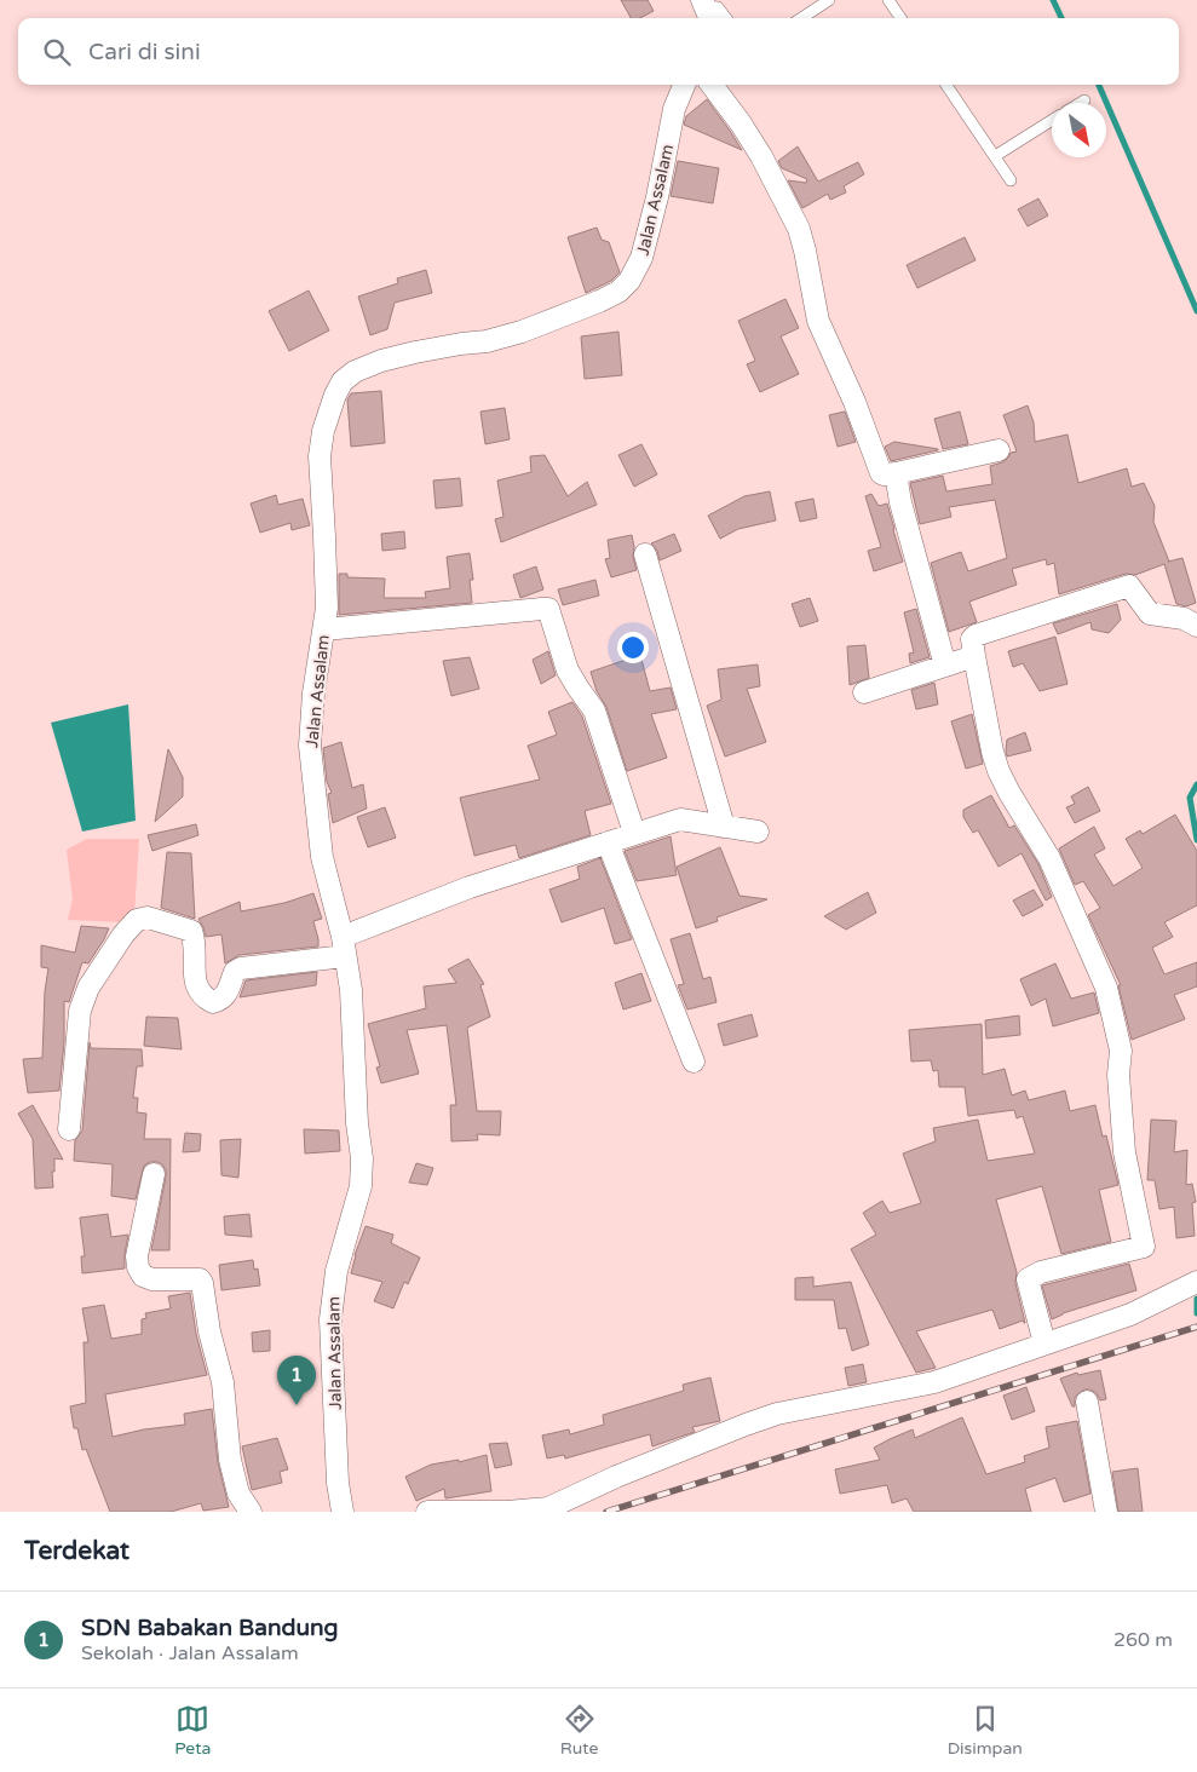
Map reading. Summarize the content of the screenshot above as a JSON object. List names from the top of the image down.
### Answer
{
  "streets": {
    "street": ["Jalan Assalam"]
  },
  "north": "bottom right",
  "page": {
    "search": "Cari di sini",
    "pins": "1",
    "heading": "Terdekat",
    "list": [
      {
        "mark": "1",
        "name": "SDN Babakan Bandung",
        "note": "Sekolah · Jalan Assalam",
        "value": "260 m"
      }
    ],
    "nav": ["Peta", "Rute", "Disimpan"]
  }
}
